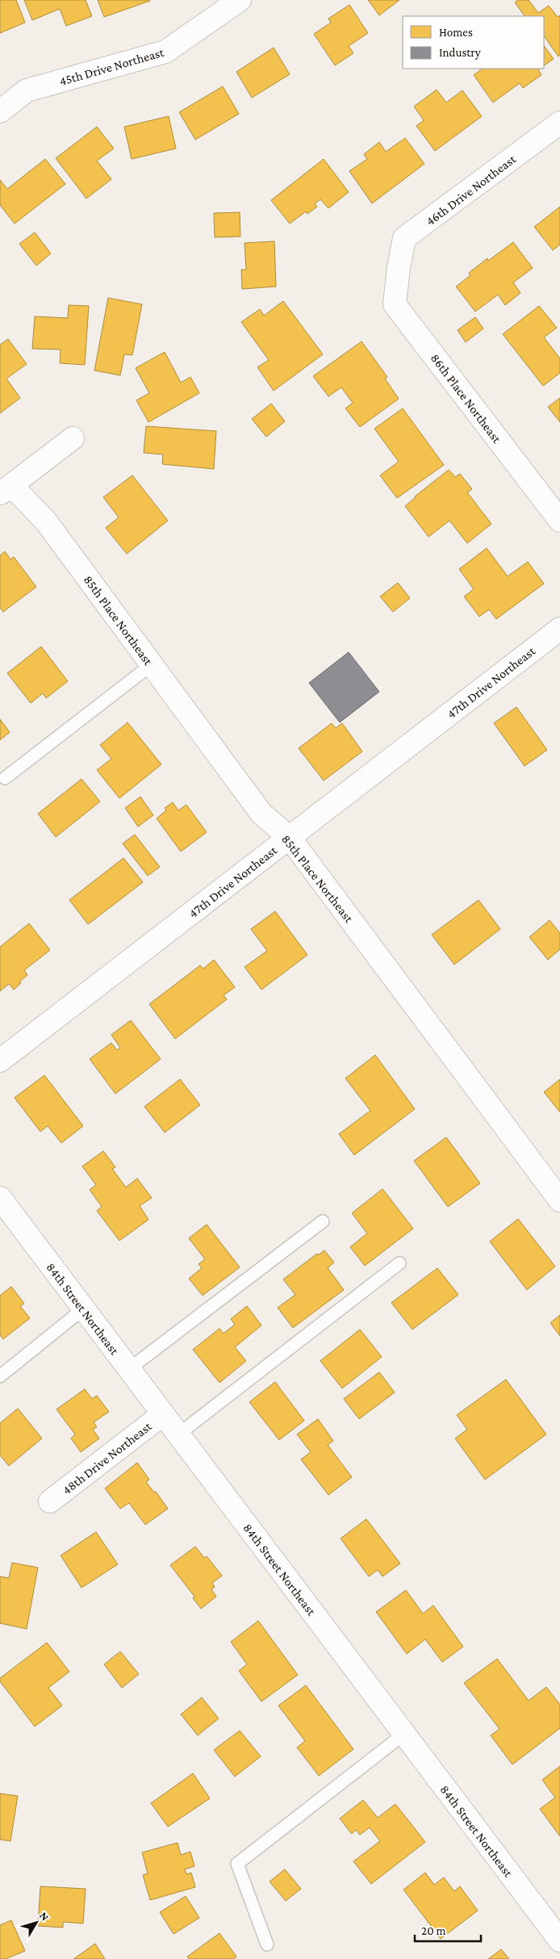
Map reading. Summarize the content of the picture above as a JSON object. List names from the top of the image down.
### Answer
{
  "streets": {
    "street": [
      "45th Drive Northeast",
      "46th Drive Northeast",
      "86th Place Northeast",
      "85th Place Northeast",
      "47th Drive Northeast",
      "84th Street Northeast",
      "48th Drive Northeast"
    ]
  },
  "crossings": [
    ["46th Drive Northeast", "86th Place Northeast"],
    ["85th Place Northeast", "47th Drive Northeast"],
    ["84th Street Northeast", "48th Drive Northeast"]
  ],
  "legend": ["Homes", "Industry"],
  "scale_bar": "20 m",
  "north": "top right"
}
